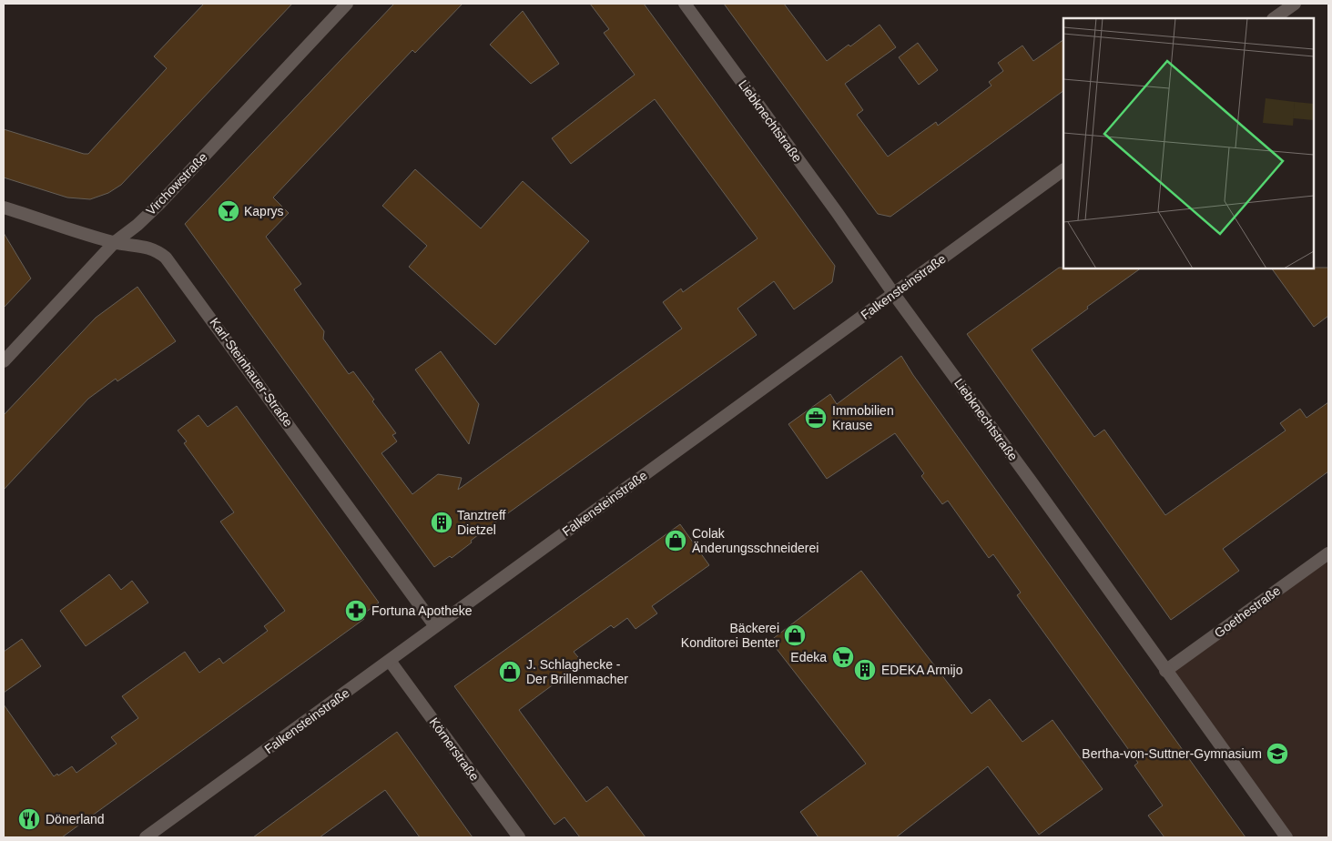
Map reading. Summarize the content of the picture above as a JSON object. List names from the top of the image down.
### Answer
{
  "streets": {
    "street": [
      "Liebknechtstraße",
      "Virchowstraße",
      "Falkensteinstraße",
      "Karl-Steinhauer-Straße",
      "Goethestraße",
      "Körnerstraße"
    ]
  },
  "crossings": [
    ["Liebknechtstraße", "Falkensteinstraße"],
    ["Liebknechtstraße", "Goethestraße"],
    ["Virchowstraße", "Karl-Steinhauer-Straße"],
    ["Falkensteinstraße", "Karl-Steinhauer-Straße"],
    ["Falkensteinstraße", "Körnerstraße"]
  ],
  "places": {
    "bar": ["Kaprys"],
    "office": ["Immobilien Krause"],
    "building": ["Tanztreff Dietzel", "EDEKA Armijo"],
    "shop": ["Colak Änderungsschneiderei", "Bäckerei Konditorei Benter", "J. Schlaghecke - Der Brillenmacher"],
    "pharmacy": ["Fortuna Apotheke"],
    "supermarket": ["Edeka"],
    "school or university": ["Bertha-von-Suttner-Gymnasium"],
    "restaurant": ["Dönerland"]
  }
}
